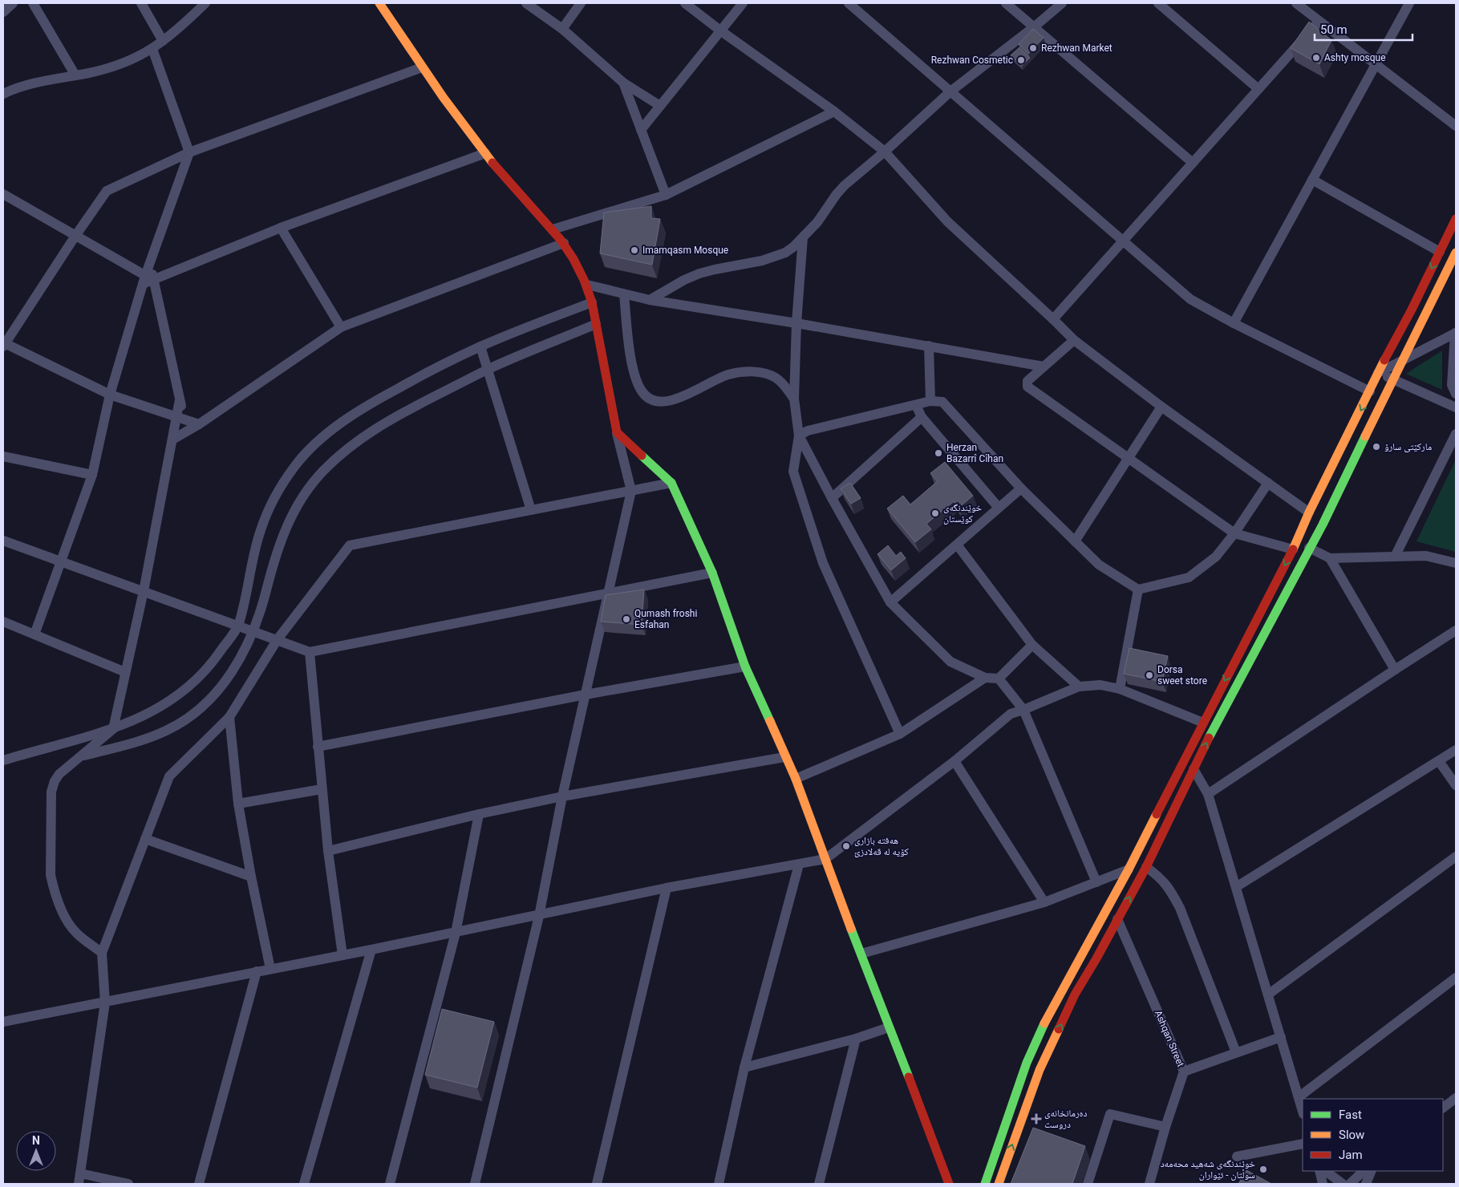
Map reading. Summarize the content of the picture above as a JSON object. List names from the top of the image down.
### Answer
{
  "streets": {
    "street": ["Ashqan Street"]
  },
  "places": {
    "other": [
      "Rezhwan Market",
      "Ashty mosque",
      "Rezhwan Cosmetic",
      "Imamqasm Mosque",
      "مارکێتی سارۆ",
      "Herzan Bazarrî Cîhan",
      "خوێندنگەی کوێستان",
      "Qumash froshi Esfahan",
      "Dorsa sweet store",
      "هەفتە بازاری کۆیە لە قەلادزێ",
      "خوێندنگەی شەهید محەمەد سوڵتان - ئێواران"
    ],
    "health": ["دەرمانخانەی دروست"]
  },
  "legend": ["Fast", "Slow", "Jam"],
  "scale_bar": "50 m",
  "north": "top"
}
